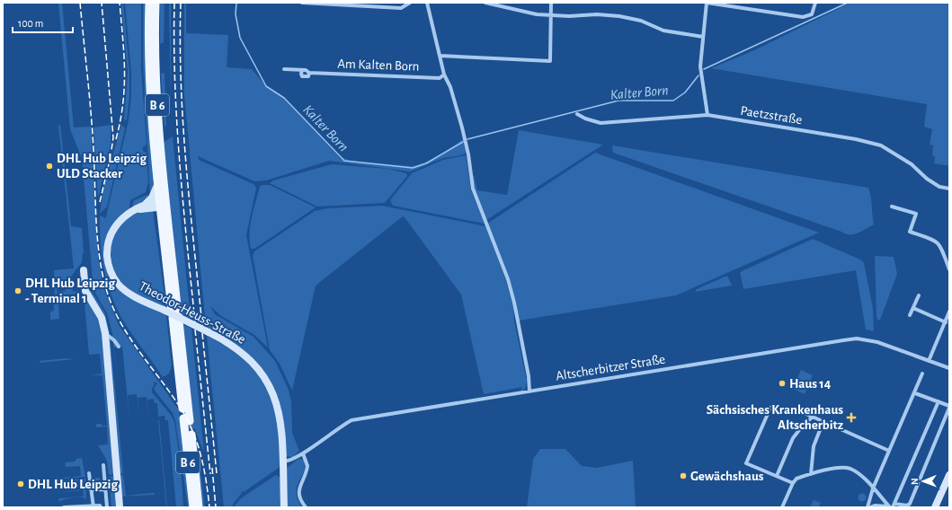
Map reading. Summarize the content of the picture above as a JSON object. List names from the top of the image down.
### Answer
{
  "streets": {
    "main road": ["B 6"],
    "street": [
      "Am Kalten Born",
      "Paetzstraße",
      "Theodor-Heuss-Straße",
      "Altscherbitzer Straße"
    ]
  },
  "crossings": [
    ["B 6", "Theodor-Heuss-Straße"],
    ["Theodor-Heuss-Straße", "Altscherbitzer Straße"]
  ],
  "water": ["Kalter Born"],
  "places": {
    "other": [
      "DHL Hub Leipzig ULD Stacker",
      "DHL Hub Leipzig - Terminal 1",
      "Haus 14",
      "Gewächshaus",
      "DHL Hub Leipzig"
    ],
    "health": ["Sächsisches Krankenhaus Altscherbitz"]
  },
  "scale_bar": "100 m",
  "north": "left"
}
